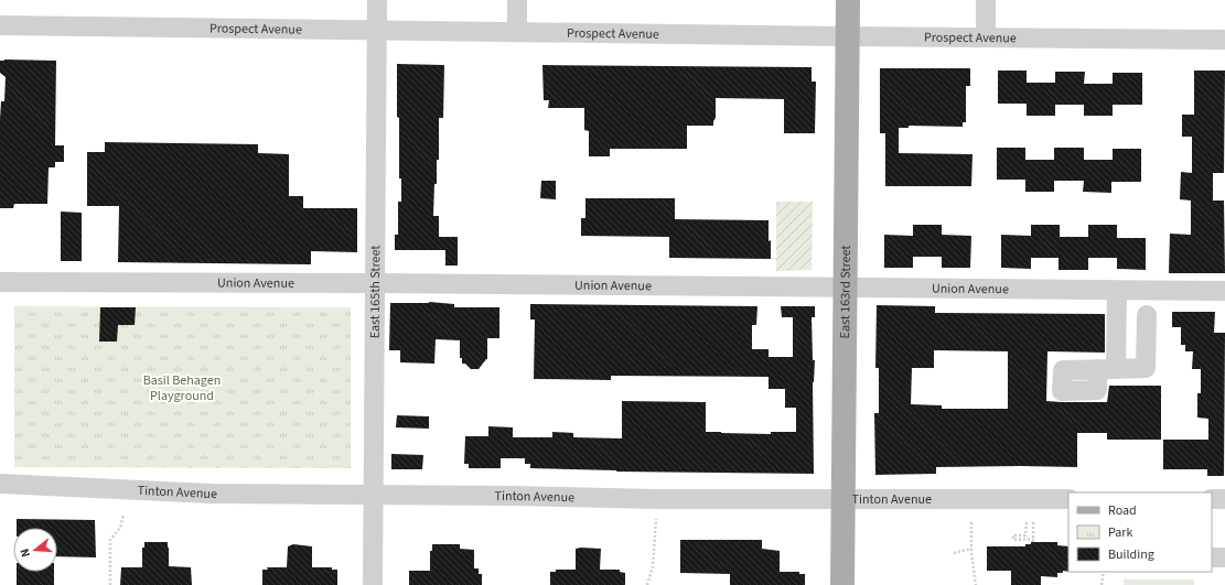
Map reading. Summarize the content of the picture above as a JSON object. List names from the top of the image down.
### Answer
{
  "streets": {
    "main road": ["East 163rd Street"],
    "street": [
      "Prospect Avenue",
      "Union Avenue",
      "East 165th Street",
      "Tinton Avenue"
    ]
  },
  "crossings": [
    ["Prospect Avenue", "East 165th Street"],
    ["Prospect Avenue", "East 163rd Street"],
    ["Union Avenue", "East 165th Street"],
    ["Union Avenue", "East 163rd Street"],
    ["East 165th Street", "Tinton Avenue"],
    ["East 163rd Street", "Tinton Avenue"]
  ],
  "parks": ["Basil Behagen Playground"],
  "legend": ["Road", "Park", "Building"],
  "north": "left"
}
